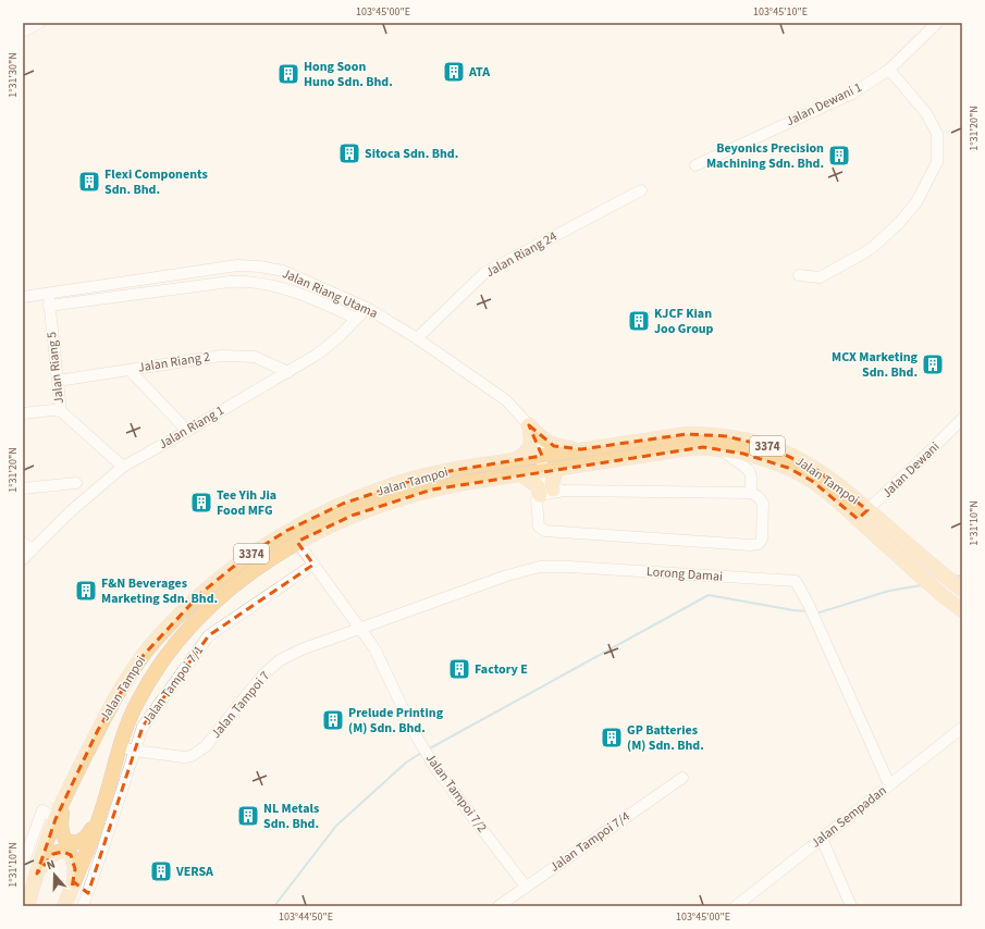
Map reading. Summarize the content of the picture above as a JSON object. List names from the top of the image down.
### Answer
{
  "streets": {
    "main road": ["3374", "Jalan Tampoi"],
    "street": [
      "Jalan Dewani 1",
      "Jalan Riang 24",
      "Jalan Riang Utama",
      "Jalan Riang 2",
      "Jalan Riang 5",
      "Jalan Riang 1",
      "Jalan Dewani",
      "Lorong Damai",
      "Jalan Tampoi 7/1",
      "Jalan Tampoi 7",
      "Jalan Tampoi 7/2",
      "Jalan Sempadan",
      "Jalan Tampoi 7/4"
    ]
  },
  "crossings": [
    ["Jalan Riang 24", "Jalan Riang Utama"],
    ["Jalan Riang Utama", "Jalan Riang 5"],
    ["Jalan Riang Utama", "Jalan Riang 1"],
    ["Jalan Riang Utama", "Jalan Tampoi"],
    ["Jalan Riang 2", "Jalan Riang 5"],
    ["Jalan Riang 2", "Jalan Riang 1"],
    ["Jalan Riang 5", "Jalan Riang 1"],
    ["Jalan Dewani", "Jalan Tampoi"],
    ["Jalan Tampoi", "Jalan Tampoi 7"],
    ["Jalan Tampoi", "Jalan Tampoi 7/2"],
    ["Lorong Damai", "Jalan Tampoi 7"],
    ["Lorong Damai", "Jalan Tampoi 7/2"],
    ["Lorong Damai", "Jalan Sempadan"],
    ["Jalan Tampoi 7/1", "Jalan Tampoi 7"],
    ["Jalan Tampoi 7/1", "Jalan Tampoi 7/2"],
    ["Jalan Tampoi 7", "Jalan Tampoi 7/2"],
    ["Jalan Tampoi 7/2", "Jalan Tampoi 7/4"]
  ],
  "places": {
    "building": [
      "ATA",
      "Hong Soon Huno Sdn. Bhd.",
      "Sitoca Sdn. Bhd.",
      "Beyonics Precision Machining Sdn. Bhd.",
      "Flexi Components Sdn. Bhd.",
      "KJCF Kian Joo Group",
      "MCX Marketing Sdn. Bhd.",
      "Tee Yih Jia Food MFG",
      "F&N Beverages Marketing Sdn. Bhd.",
      "Factory E",
      "Prelude Printing (M) Sdn. Bhd.",
      "GP Batteries (M) Sdn. Bhd.",
      "NL Metals Sdn. Bhd.",
      "VERSA"
    ]
  },
  "north": "top",
  "coordinates": [
    "103°45'00\"E",
    "103°45'10\"E",
    "1°31'30\"N",
    "1°31'20\"N",
    "1°31'10\"N",
    "103°44'50\"E"
  ]
}
